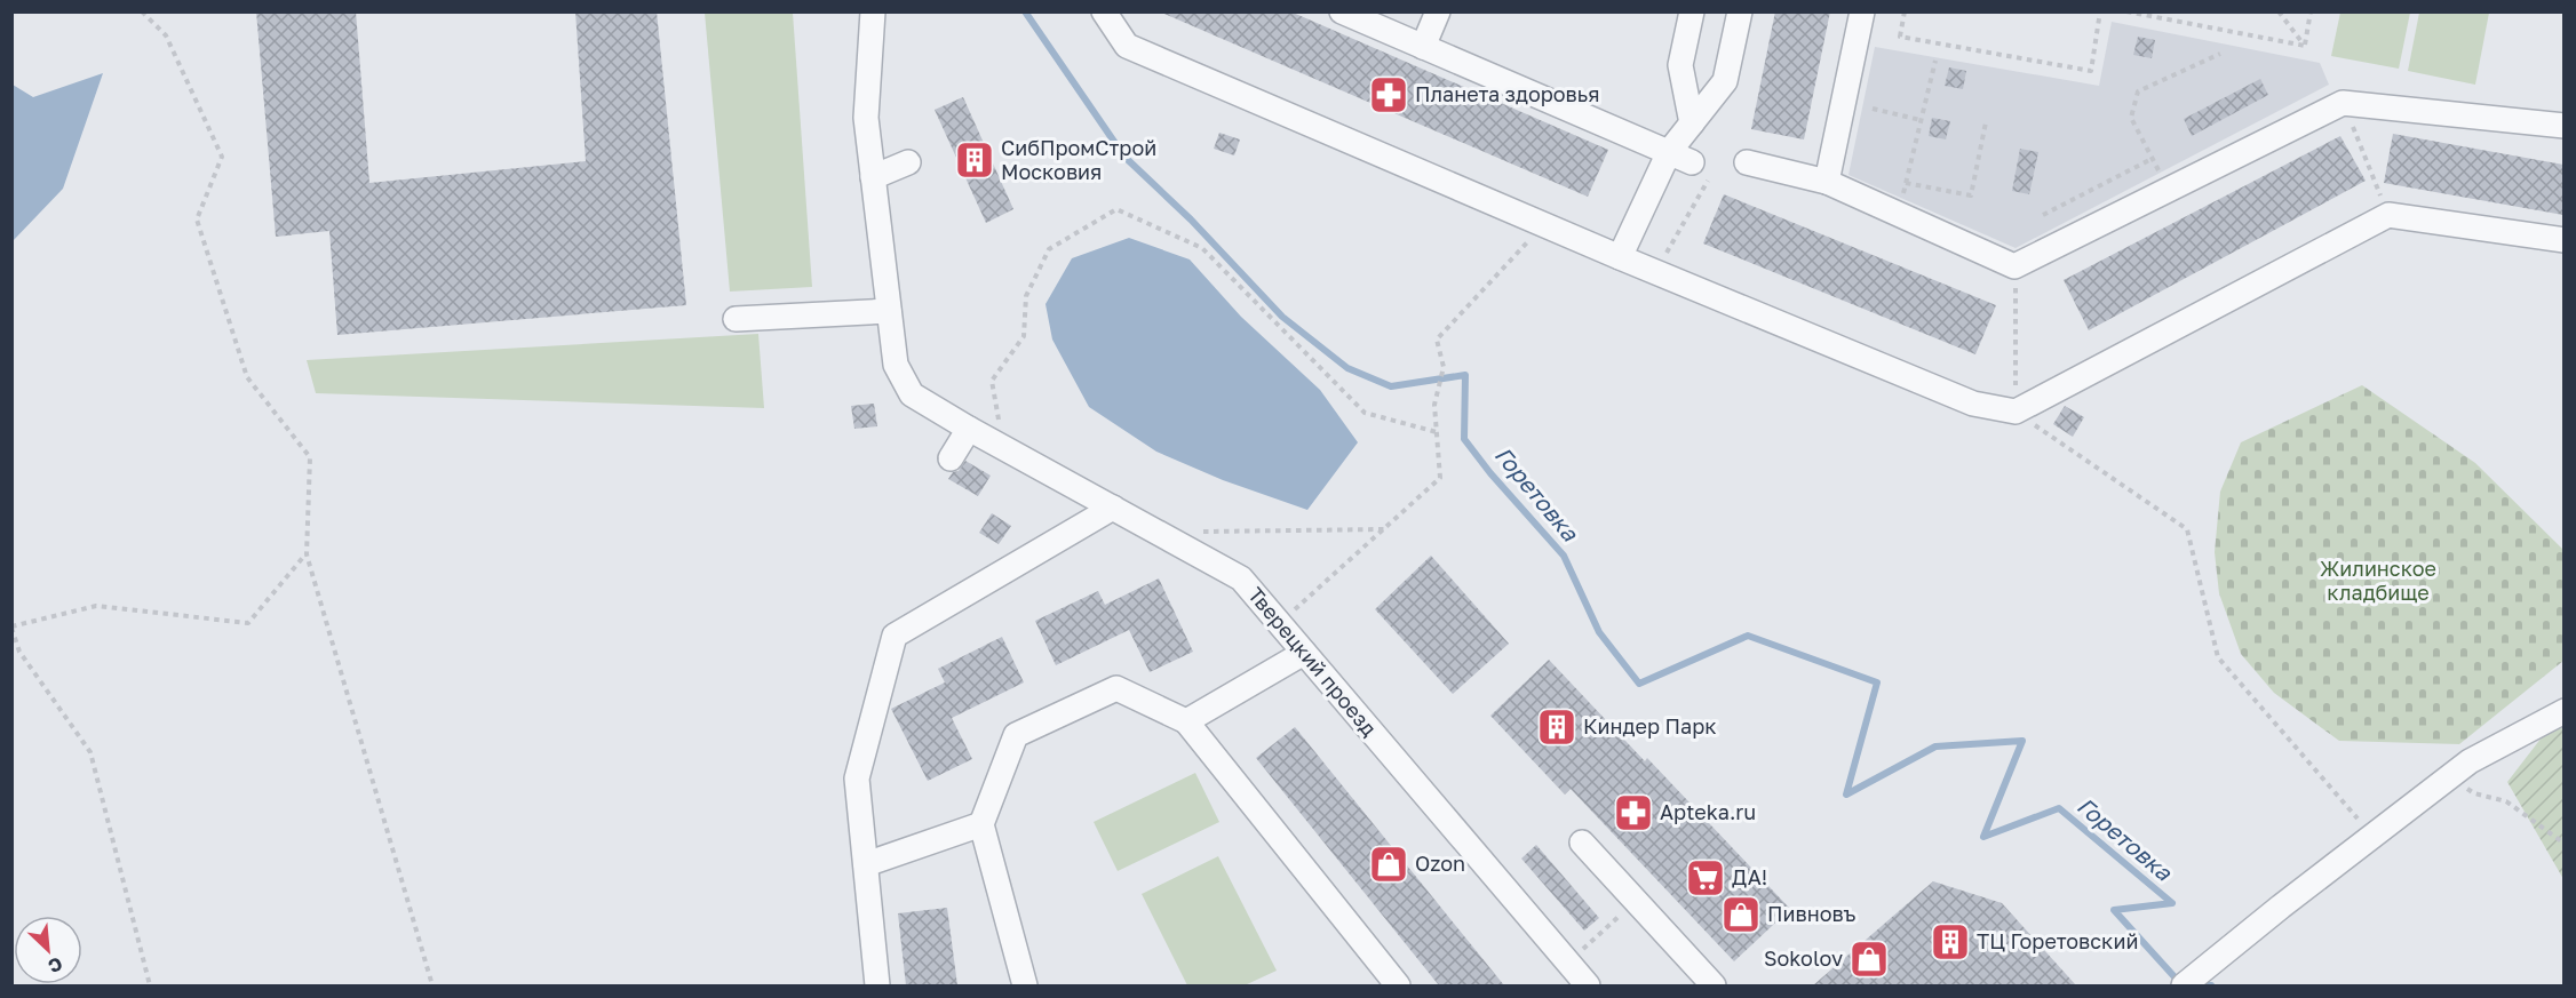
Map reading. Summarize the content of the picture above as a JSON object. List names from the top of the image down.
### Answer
{
  "streets": {
    "lane": ["Тверецкий проезд"]
  },
  "water": ["Горетовка"],
  "parks": ["Жилинское кладбище"],
  "places": {
    "pharmacy": ["Планета здоровья", "Apteka.ru"],
    "building": ["СибПромСтрой Московия", "Киндер Парк", "ТЦ Горетовский"],
    "shop": ["Ozon", "Пивновъ", "Sokolov"],
    "supermarket": ["ДА!"]
  },
  "north": "bottom right"
}
